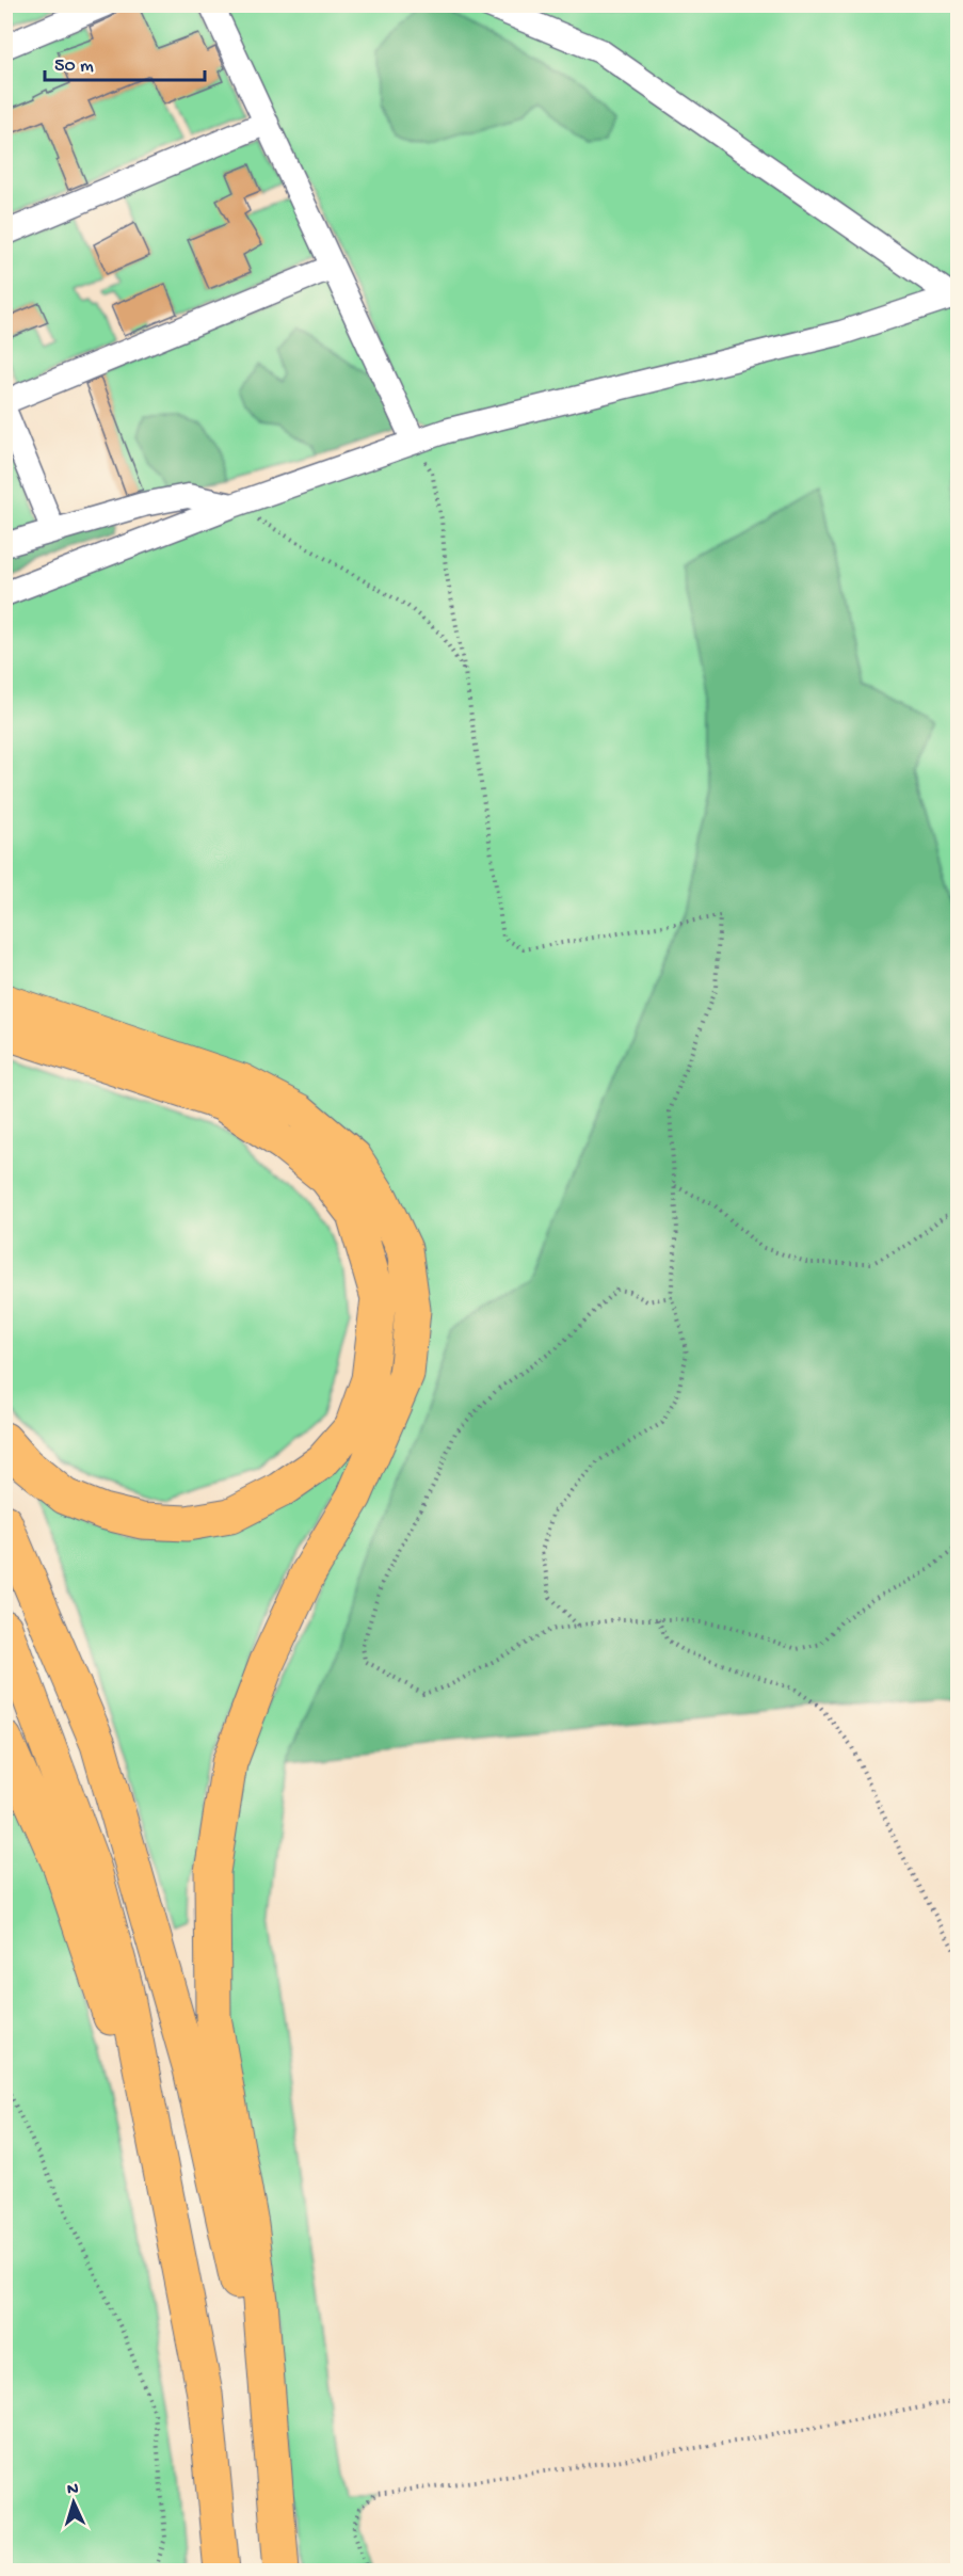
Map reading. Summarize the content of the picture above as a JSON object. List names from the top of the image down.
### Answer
{
  "scale_bar": "50 m",
  "north": "top"
}
